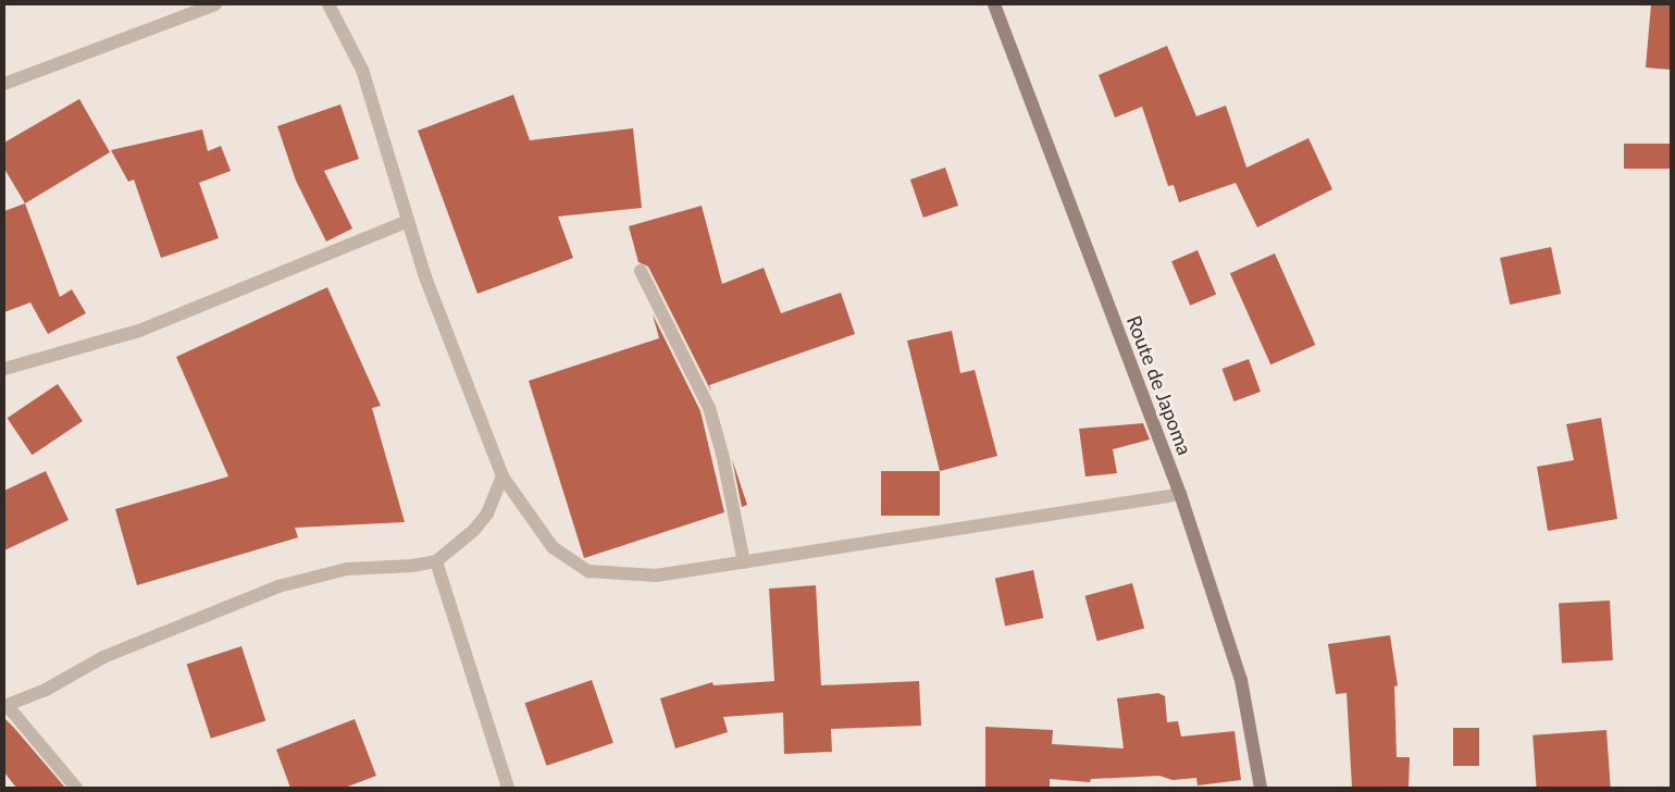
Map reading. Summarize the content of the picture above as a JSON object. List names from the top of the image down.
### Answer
{
  "streets": {
    "street": ["Route de Japoma"]
  }
}
